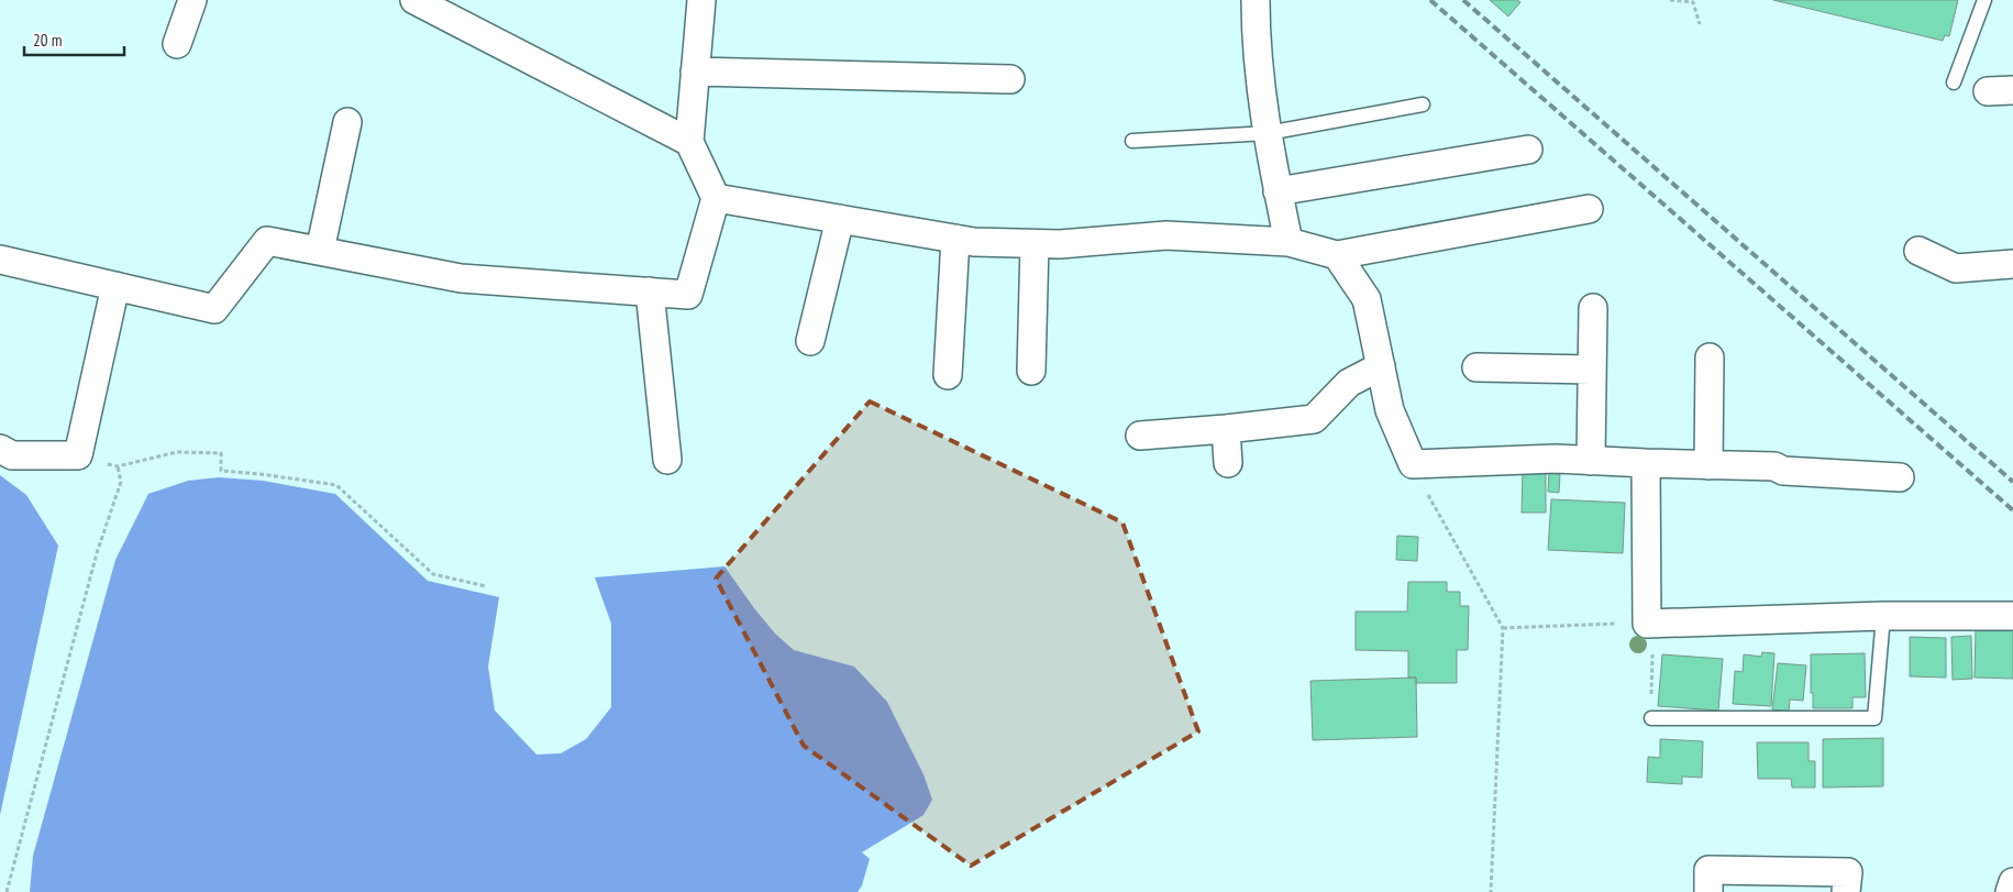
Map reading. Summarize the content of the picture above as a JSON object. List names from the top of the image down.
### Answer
{
  "scale_bar": "20 m"
}
